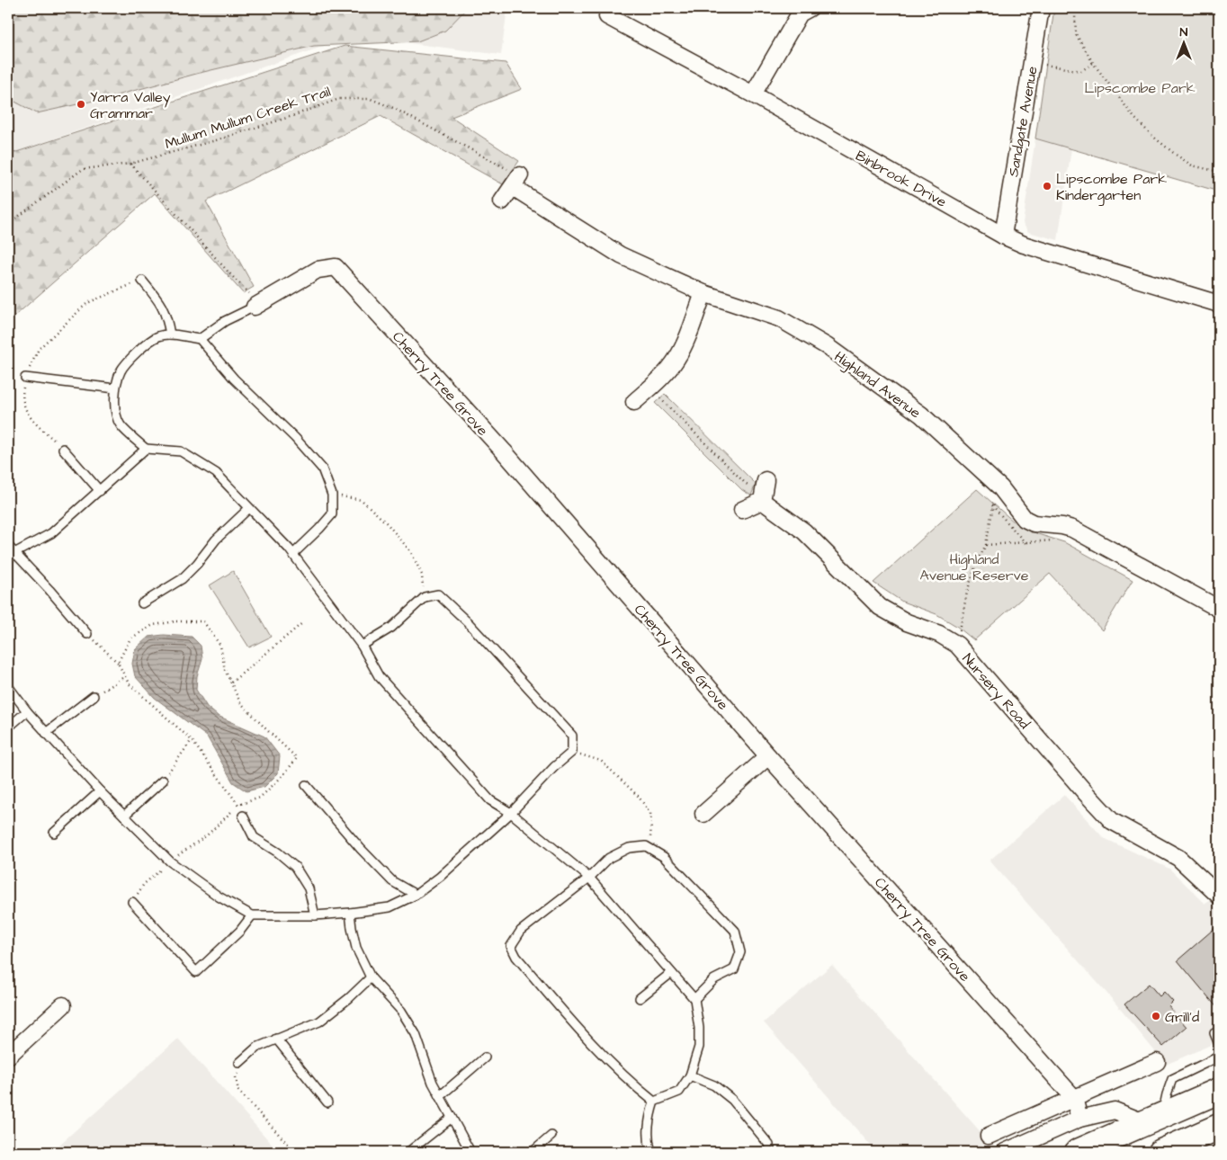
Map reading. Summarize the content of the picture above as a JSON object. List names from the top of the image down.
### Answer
{
  "streets": {
    "street": [
      "Sandgate Avenue",
      "Binbrook Drive",
      "Cherry Tree Grove",
      "Highland Avenue",
      "Nursery Road"
    ],
    "path": ["Mullum Mullum Creek Trail"]
  },
  "crossings": [
    ["Mullum Mullum Creek Trail", "Highland Avenue"],
    ["Sandgate Avenue", "Binbrook Drive"]
  ],
  "parks": ["Lipscombe Park", "Highland Avenue Reserve"],
  "places": ["Yarra Valley Grammar", "Lipscombe Park Kindergarten", "Grill'd"],
  "north": "top"
}
